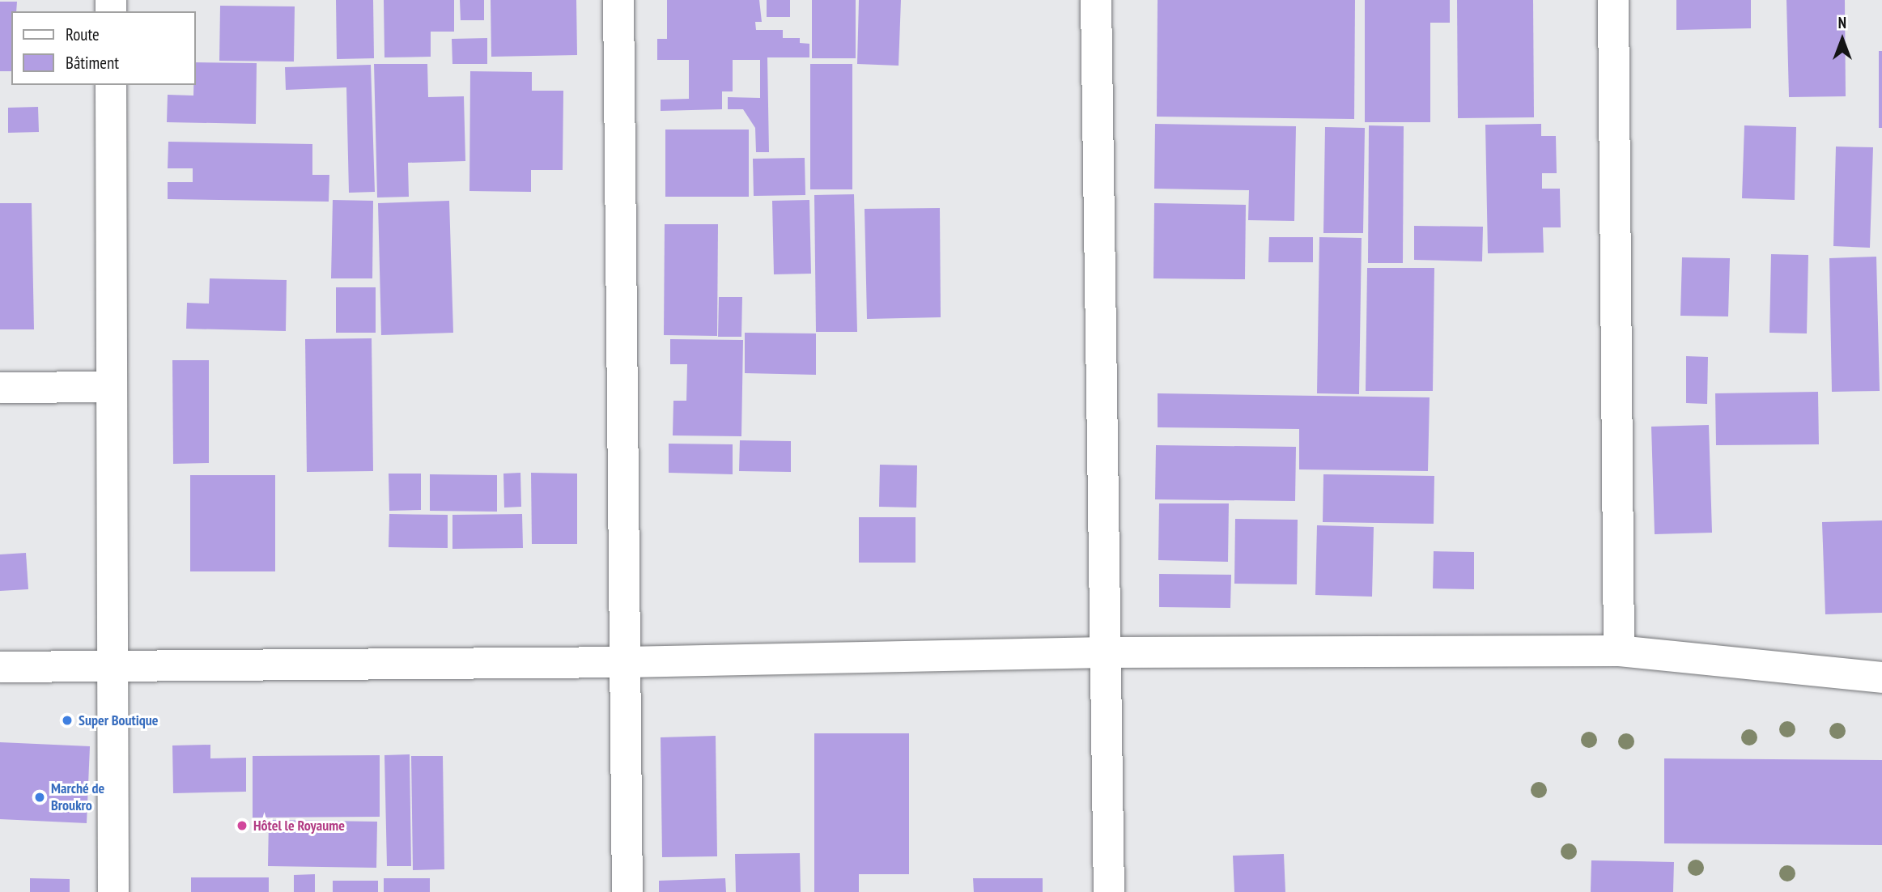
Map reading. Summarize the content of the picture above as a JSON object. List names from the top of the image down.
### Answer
{
  "places": ["Super Boutique", "Marché de Broukro", "Hôtel le Royaume"],
  "legend": ["Route", "Bâtiment"],
  "north": "top"
}
